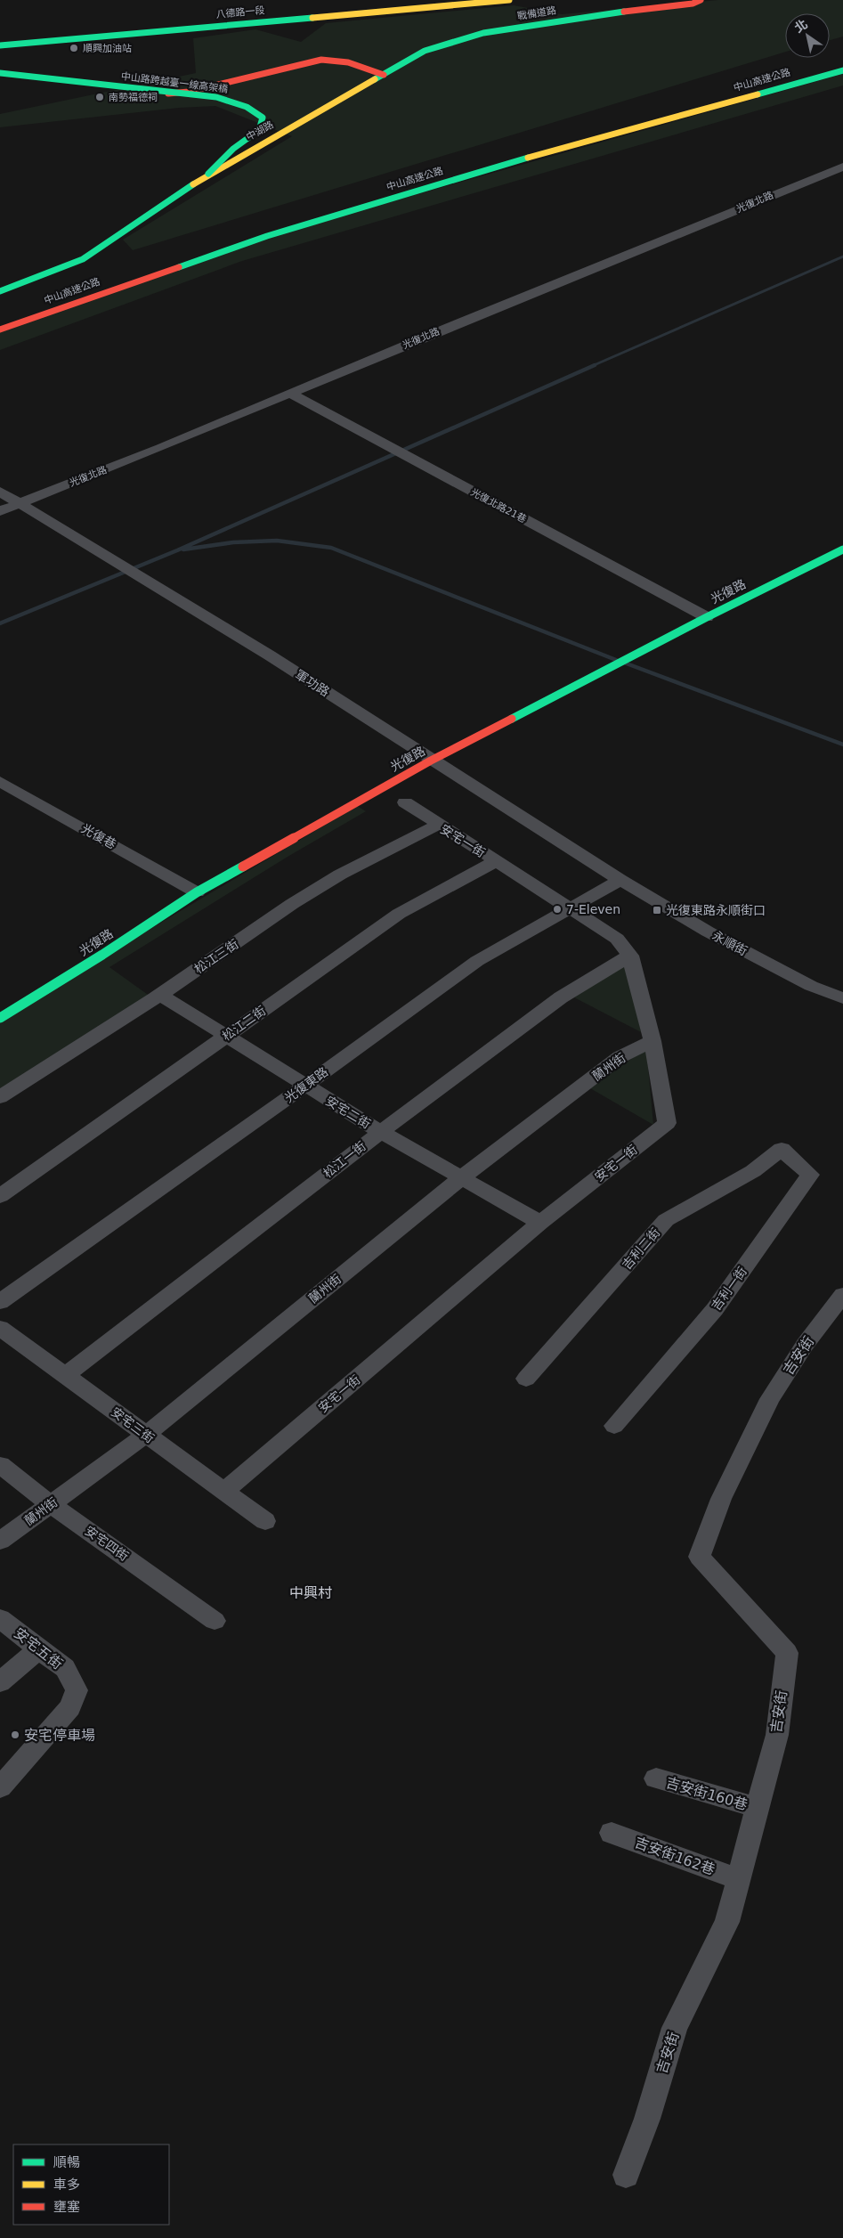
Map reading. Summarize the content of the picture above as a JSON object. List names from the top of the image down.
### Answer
{
  "streets": {
    "main road": [
      "八德路一段",
      "戰備道路",
      "中山高速公路",
      "中山路跨越臺一線高架橋",
      "中湖路",
      "光復路"
    ],
    "street": [
      "光復北路",
      "光復北路21巷",
      "軍功路",
      "光復巷",
      "安宅一街",
      "永順街",
      "松江三街",
      "松江二街",
      "蘭州街",
      "光復東路",
      "安宅二街",
      "松江一街",
      "吉利二街",
      "吉利一街",
      "吉安街",
      "安宅三街",
      "安宅四街",
      "安宅五街",
      "吉安街160巷",
      "吉安街162巷"
    ]
  },
  "crossings": [
    ["戰備道路", "中湖路"],
    ["中山路跨越臺一線高架橋", "中湖路"],
    ["光復北路", "光復北路21巷"],
    ["光復北路", "軍功路"],
    ["光復北路21巷", "光復路"],
    ["光復路", "軍功路"],
    ["光復路", "光復巷"],
    ["軍功路", "永順街"],
    ["軍功路", "光復東路"],
    ["安宅一街", "松江三街"],
    ["安宅一街", "松江二街"],
    ["安宅一街", "蘭州街"],
    ["安宅一街", "光復東路"],
    ["安宅一街", "安宅二街"],
    ["安宅一街", "松江一街"],
    ["安宅一街", "安宅三街"],
    ["永順街", "光復東路"],
    ["松江三街", "安宅二街"],
    ["松江二街", "安宅二街"],
    ["蘭州街", "安宅二街"],
    ["蘭州街", "安宅三街"],
    ["蘭州街", "安宅四街"],
    ["光復東路", "安宅二街"],
    ["安宅二街", "松江一街"],
    ["松江一街", "安宅三街"],
    ["吉利二街", "吉利一街"],
    ["吉安街", "吉安街160巷"],
    ["吉安街", "吉安街162巷"]
  ],
  "districts": ["中興村"],
  "places": {
    "other": [
      "順興加油站",
      "南勢福德祠",
      "7-Eleven",
      "安宅停車場"
    ],
    "transit": ["光復東路永順街口"]
  },
  "legend": ["順暢", "車多", "壅塞"],
  "north": "top left"
}
